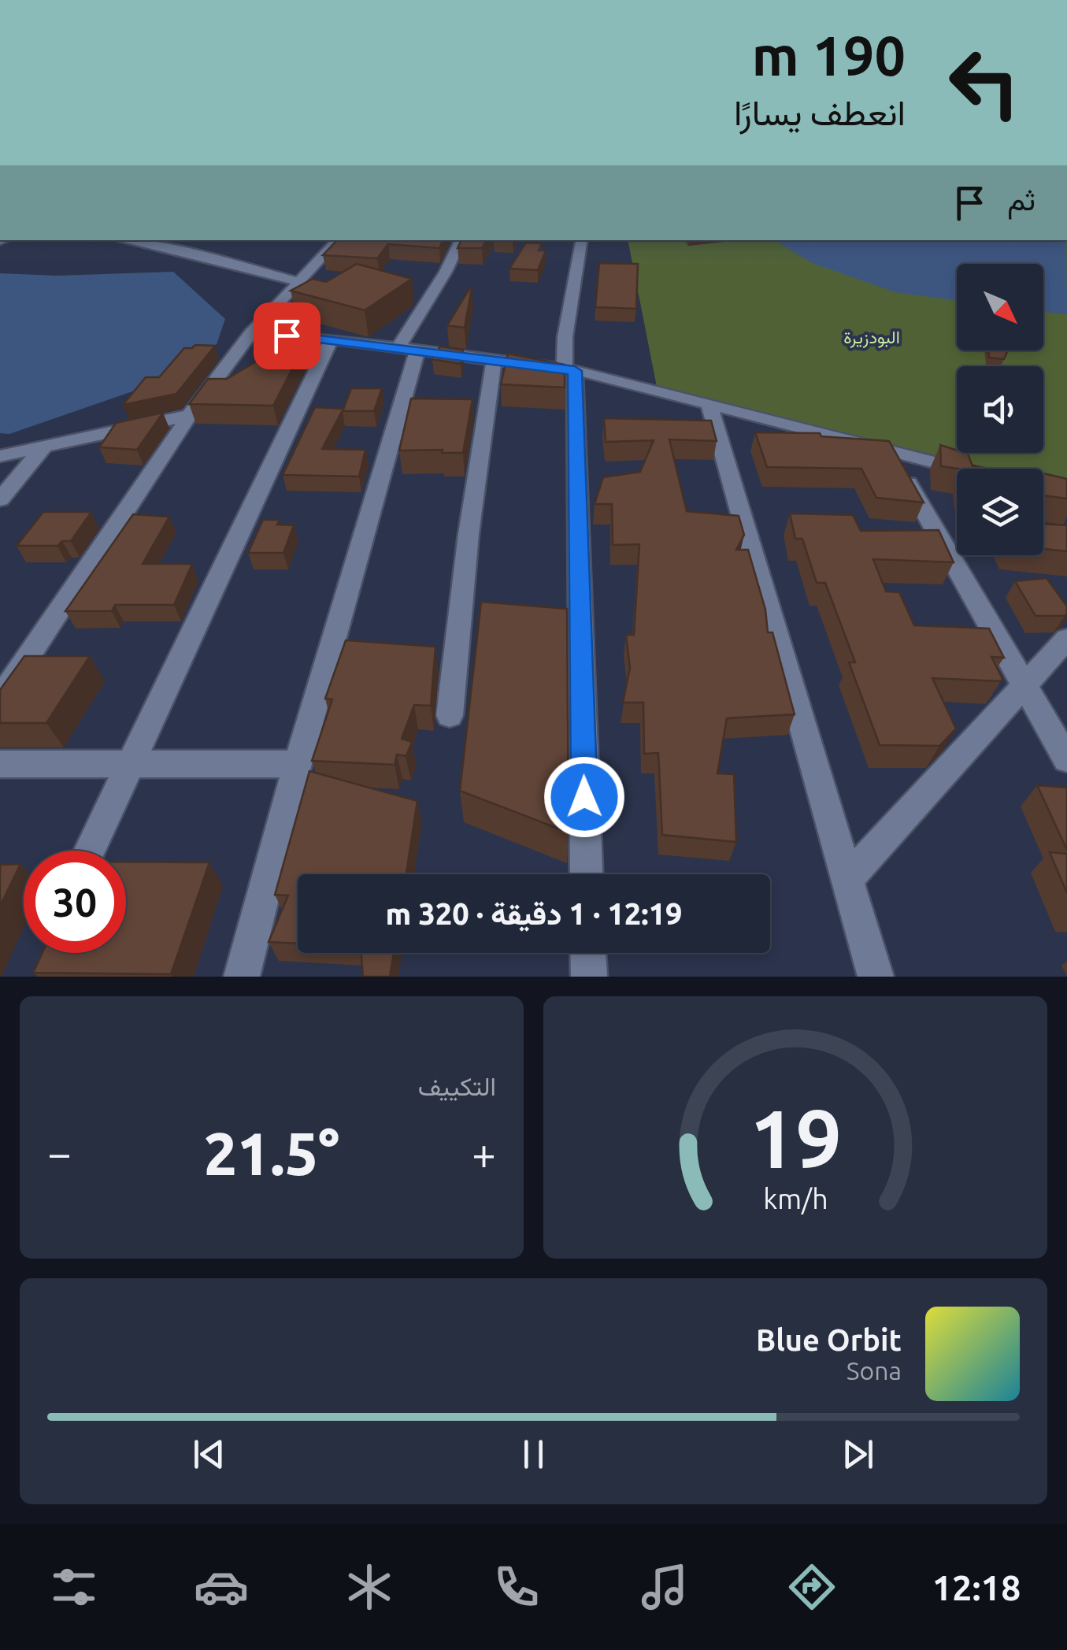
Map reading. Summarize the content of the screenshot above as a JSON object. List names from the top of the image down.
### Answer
{
  "parks": ["البودزيرة"],
  "north": "bottom right",
  "page": {
    "turn": ["190 m", "انعطف يسارًا"],
    "then": "ثم",
    "limit": "30",
    "trip": "12:19 · 1 دقيقة · 320 m",
    "tile": "التكييف",
    "heat": ["−", "21.5°", "+"],
    "song": ["Blue Orbit", "Sona"],
    "tabs": "12:18",
    "gauge": ["19", "km/h"]
  }
}
